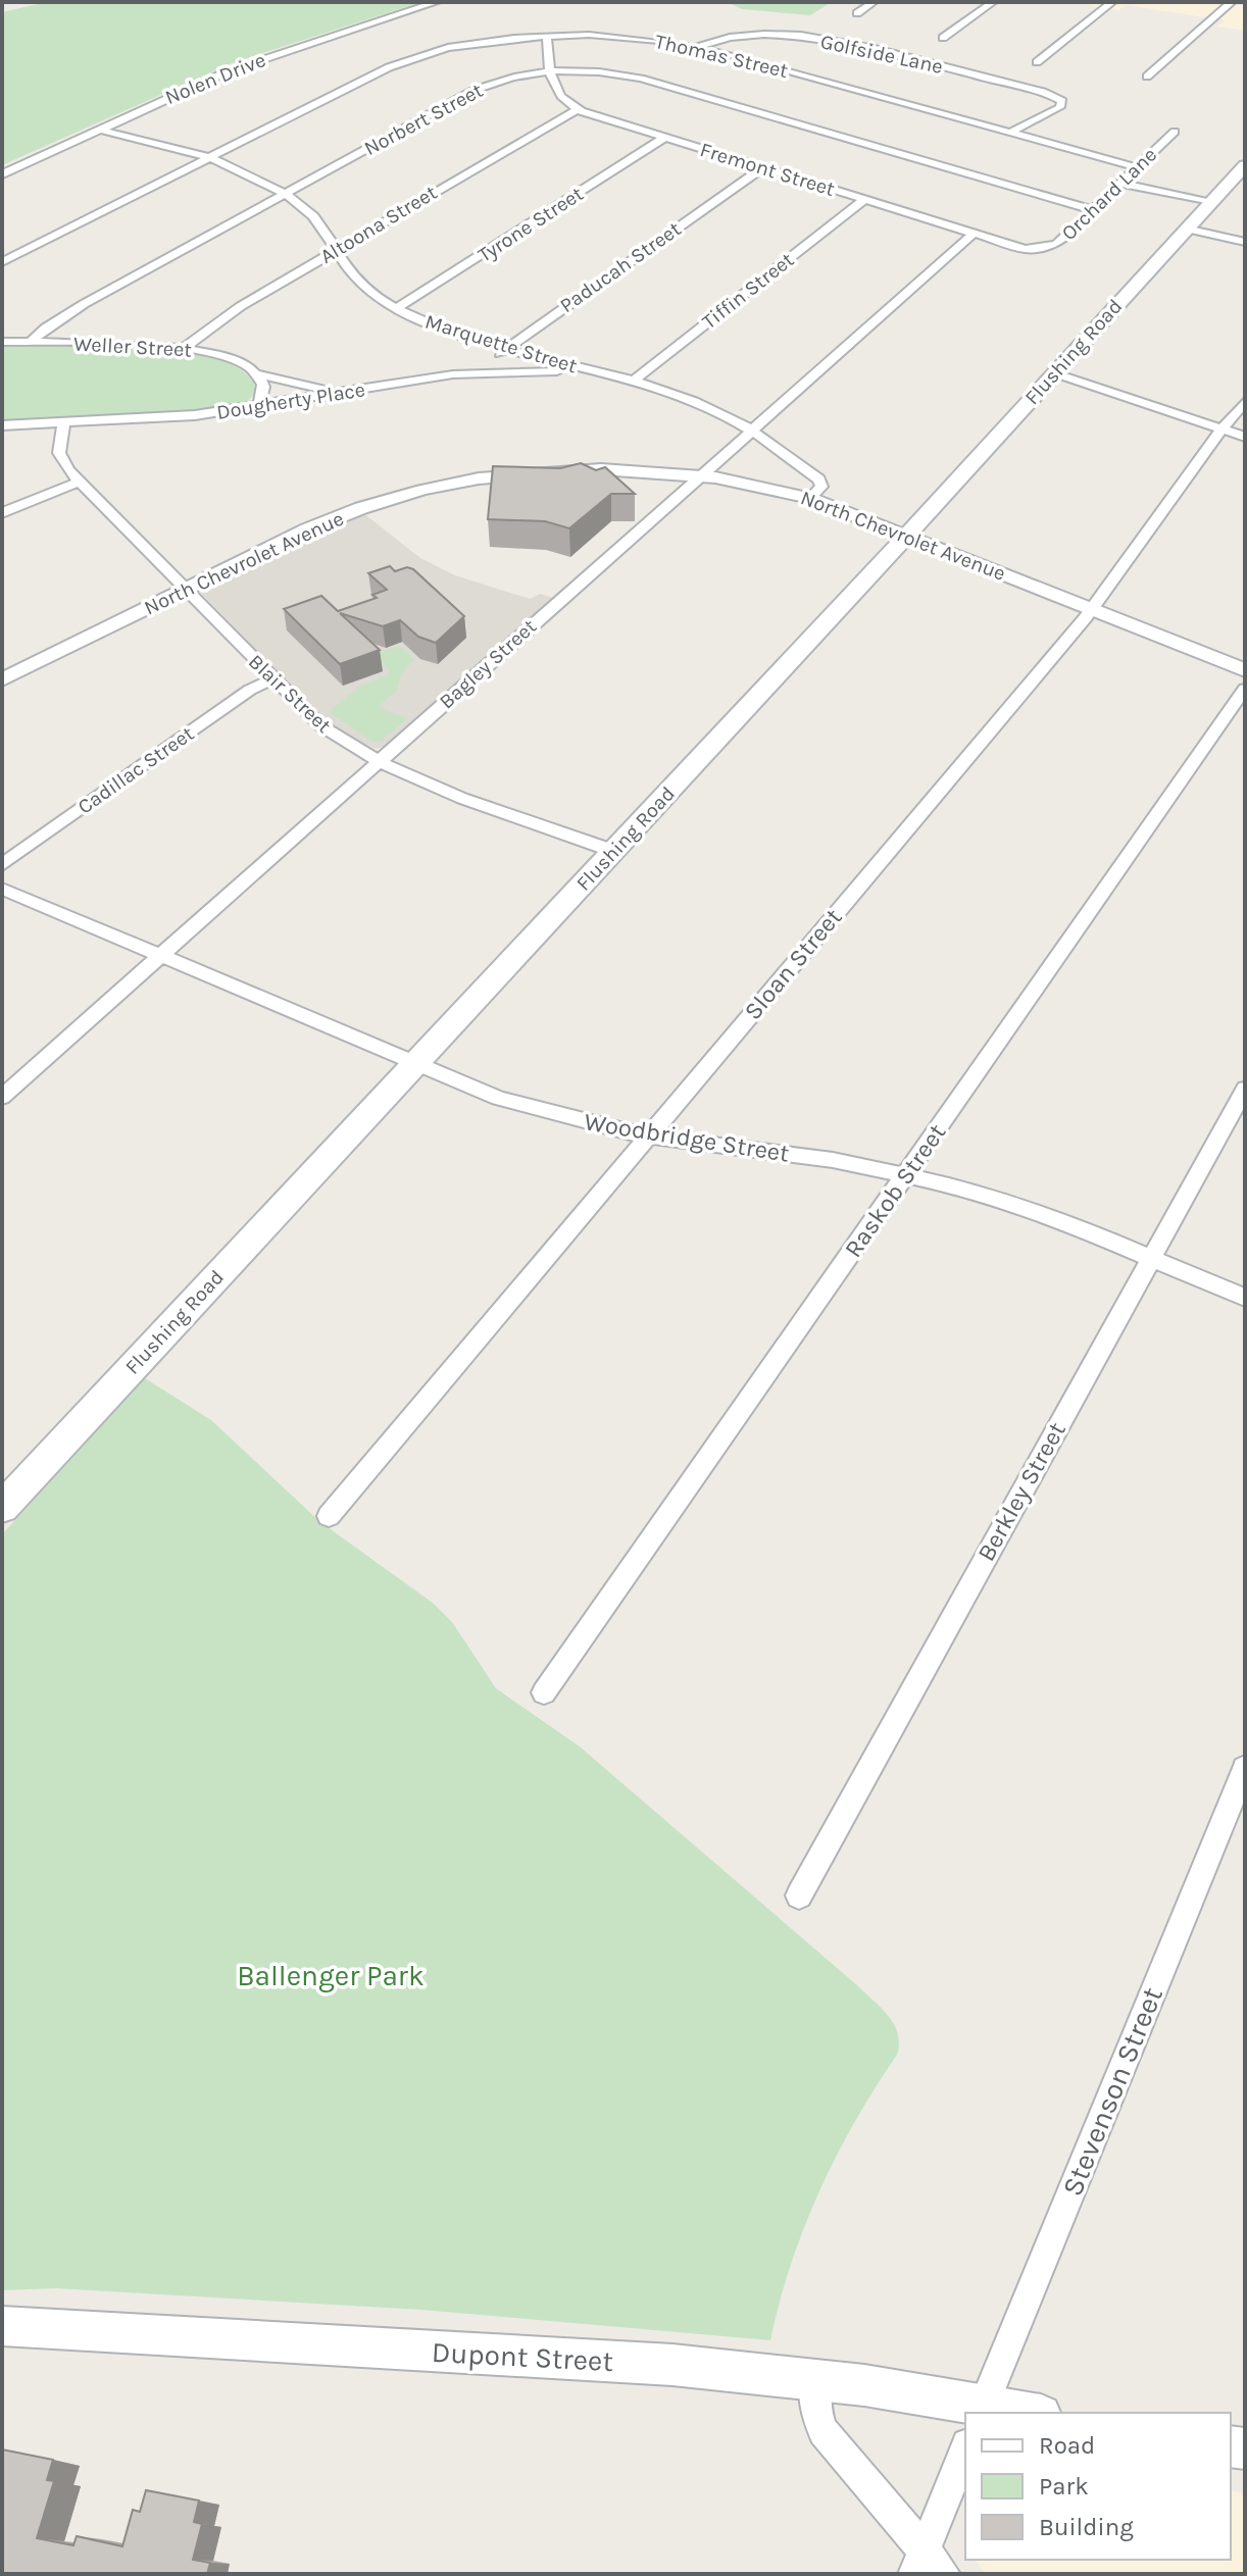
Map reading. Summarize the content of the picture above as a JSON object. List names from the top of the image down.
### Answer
{
  "streets": {
    "main road": ["Flushing Road"],
    "street": [
      "Golfside Lane",
      "Thomas Street",
      "Nolen Drive",
      "Norbert Street",
      "Fremont Street",
      "Orchard Lane",
      "Altoona Street",
      "Tyrone Street",
      "Paducah Street",
      "Tiffin Street",
      "Marquette Street",
      "Weller Street",
      "Dougherty Place",
      "North Chevrolet Avenue",
      "Bagley Street",
      "Blair Street",
      "Cadillac Street",
      "Sloan Street",
      "Woodbridge Street",
      "Raskob Street",
      "Berkley Street",
      "Stevenson Street",
      "Dupont Street"
    ]
  },
  "crossings": [
    ["Golfside Lane", "Thomas Street"],
    ["Thomas Street", "Orchard Lane"],
    ["Thomas Street", "Marquette Street"],
    ["Nolen Drive", "Marquette Street"],
    ["Norbert Street", "Orchard Lane"],
    ["Norbert Street", "Marquette Street"],
    ["Norbert Street", "Weller Street"],
    ["Fremont Street", "Orchard Lane"],
    ["Fremont Street", "Altoona Street"],
    ["Fremont Street", "Tyrone Street"],
    ["Fremont Street", "Paducah Street"],
    ["Fremont Street", "Tiffin Street"],
    ["Fremont Street", "Bagley Street"],
    ["Altoona Street", "Marquette Street"],
    ["Altoona Street", "Weller Street"],
    ["Tyrone Street", "Marquette Street"],
    ["Paducah Street", "Marquette Street"],
    ["Paducah Street", "Dougherty Place"],
    ["Tiffin Street", "Marquette Street"],
    ["Marquette Street", "Dougherty Place"],
    ["Marquette Street", "North Chevrolet Avenue"],
    ["Marquette Street", "Bagley Street"],
    ["Weller Street", "Dougherty Place"],
    ["Flushing Road", "North Chevrolet Avenue"],
    ["Flushing Road", "Blair Street"],
    ["Flushing Road", "Woodbridge Street"],
    ["Dougherty Place", "Blair Street"],
    ["North Chevrolet Avenue", "Bagley Street"],
    ["North Chevrolet Avenue", "Blair Street"],
    ["North Chevrolet Avenue", "Sloan Street"],
    ["Bagley Street", "Blair Street"],
    ["Bagley Street", "Woodbridge Street"],
    ["Blair Street", "Cadillac Street"],
    ["Sloan Street", "Woodbridge Street"],
    ["Woodbridge Street", "Raskob Street"],
    ["Woodbridge Street", "Berkley Street"],
    ["Stevenson Street", "Dupont Street"]
  ],
  "parks": ["Ballenger Park"],
  "legend": ["Road", "Park", "Building"]
}
